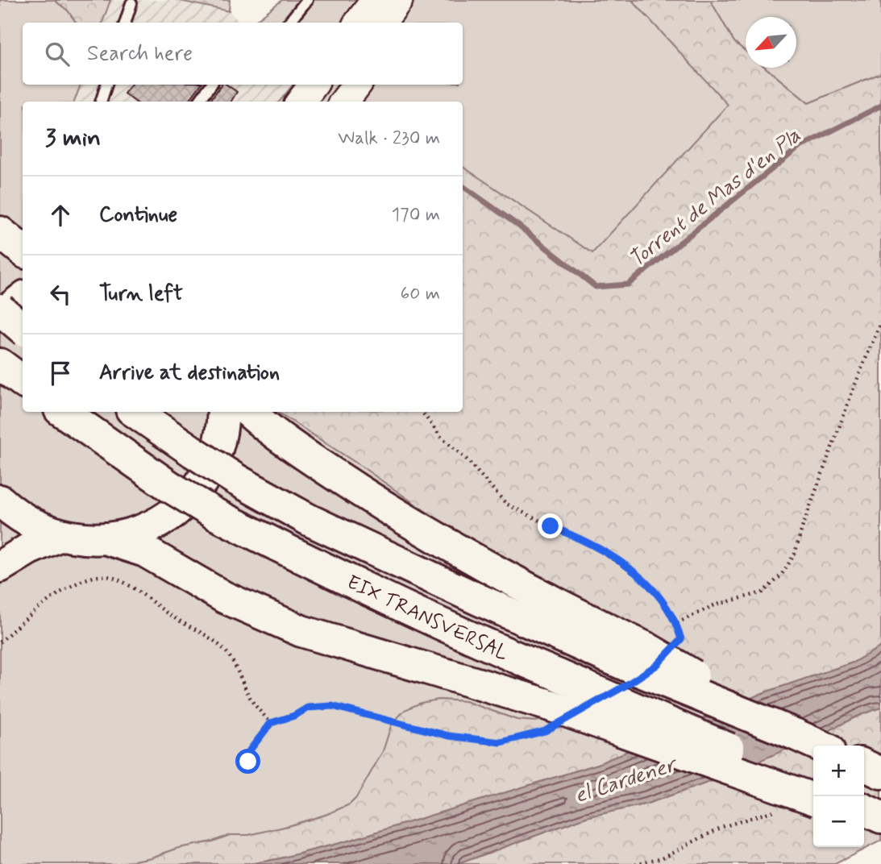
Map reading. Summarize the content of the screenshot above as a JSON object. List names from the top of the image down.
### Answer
{
  "streets": {
    "main road": ["EIX TRANSVERSAL"]
  },
  "water": ["Torrent de Mas d'en Pla", "el Cardener"],
  "north": "bottom left",
  "page": {
    "search": "Search here",
    "heading": ["3 min", "Walk · 230 m"],
    "list": [
      ["Continue", "170 m"],
      ["Turn left", "60 m"],
      "Arrive at destination"
    ],
    "map_buttons": ["+", "−"]
  }
}
